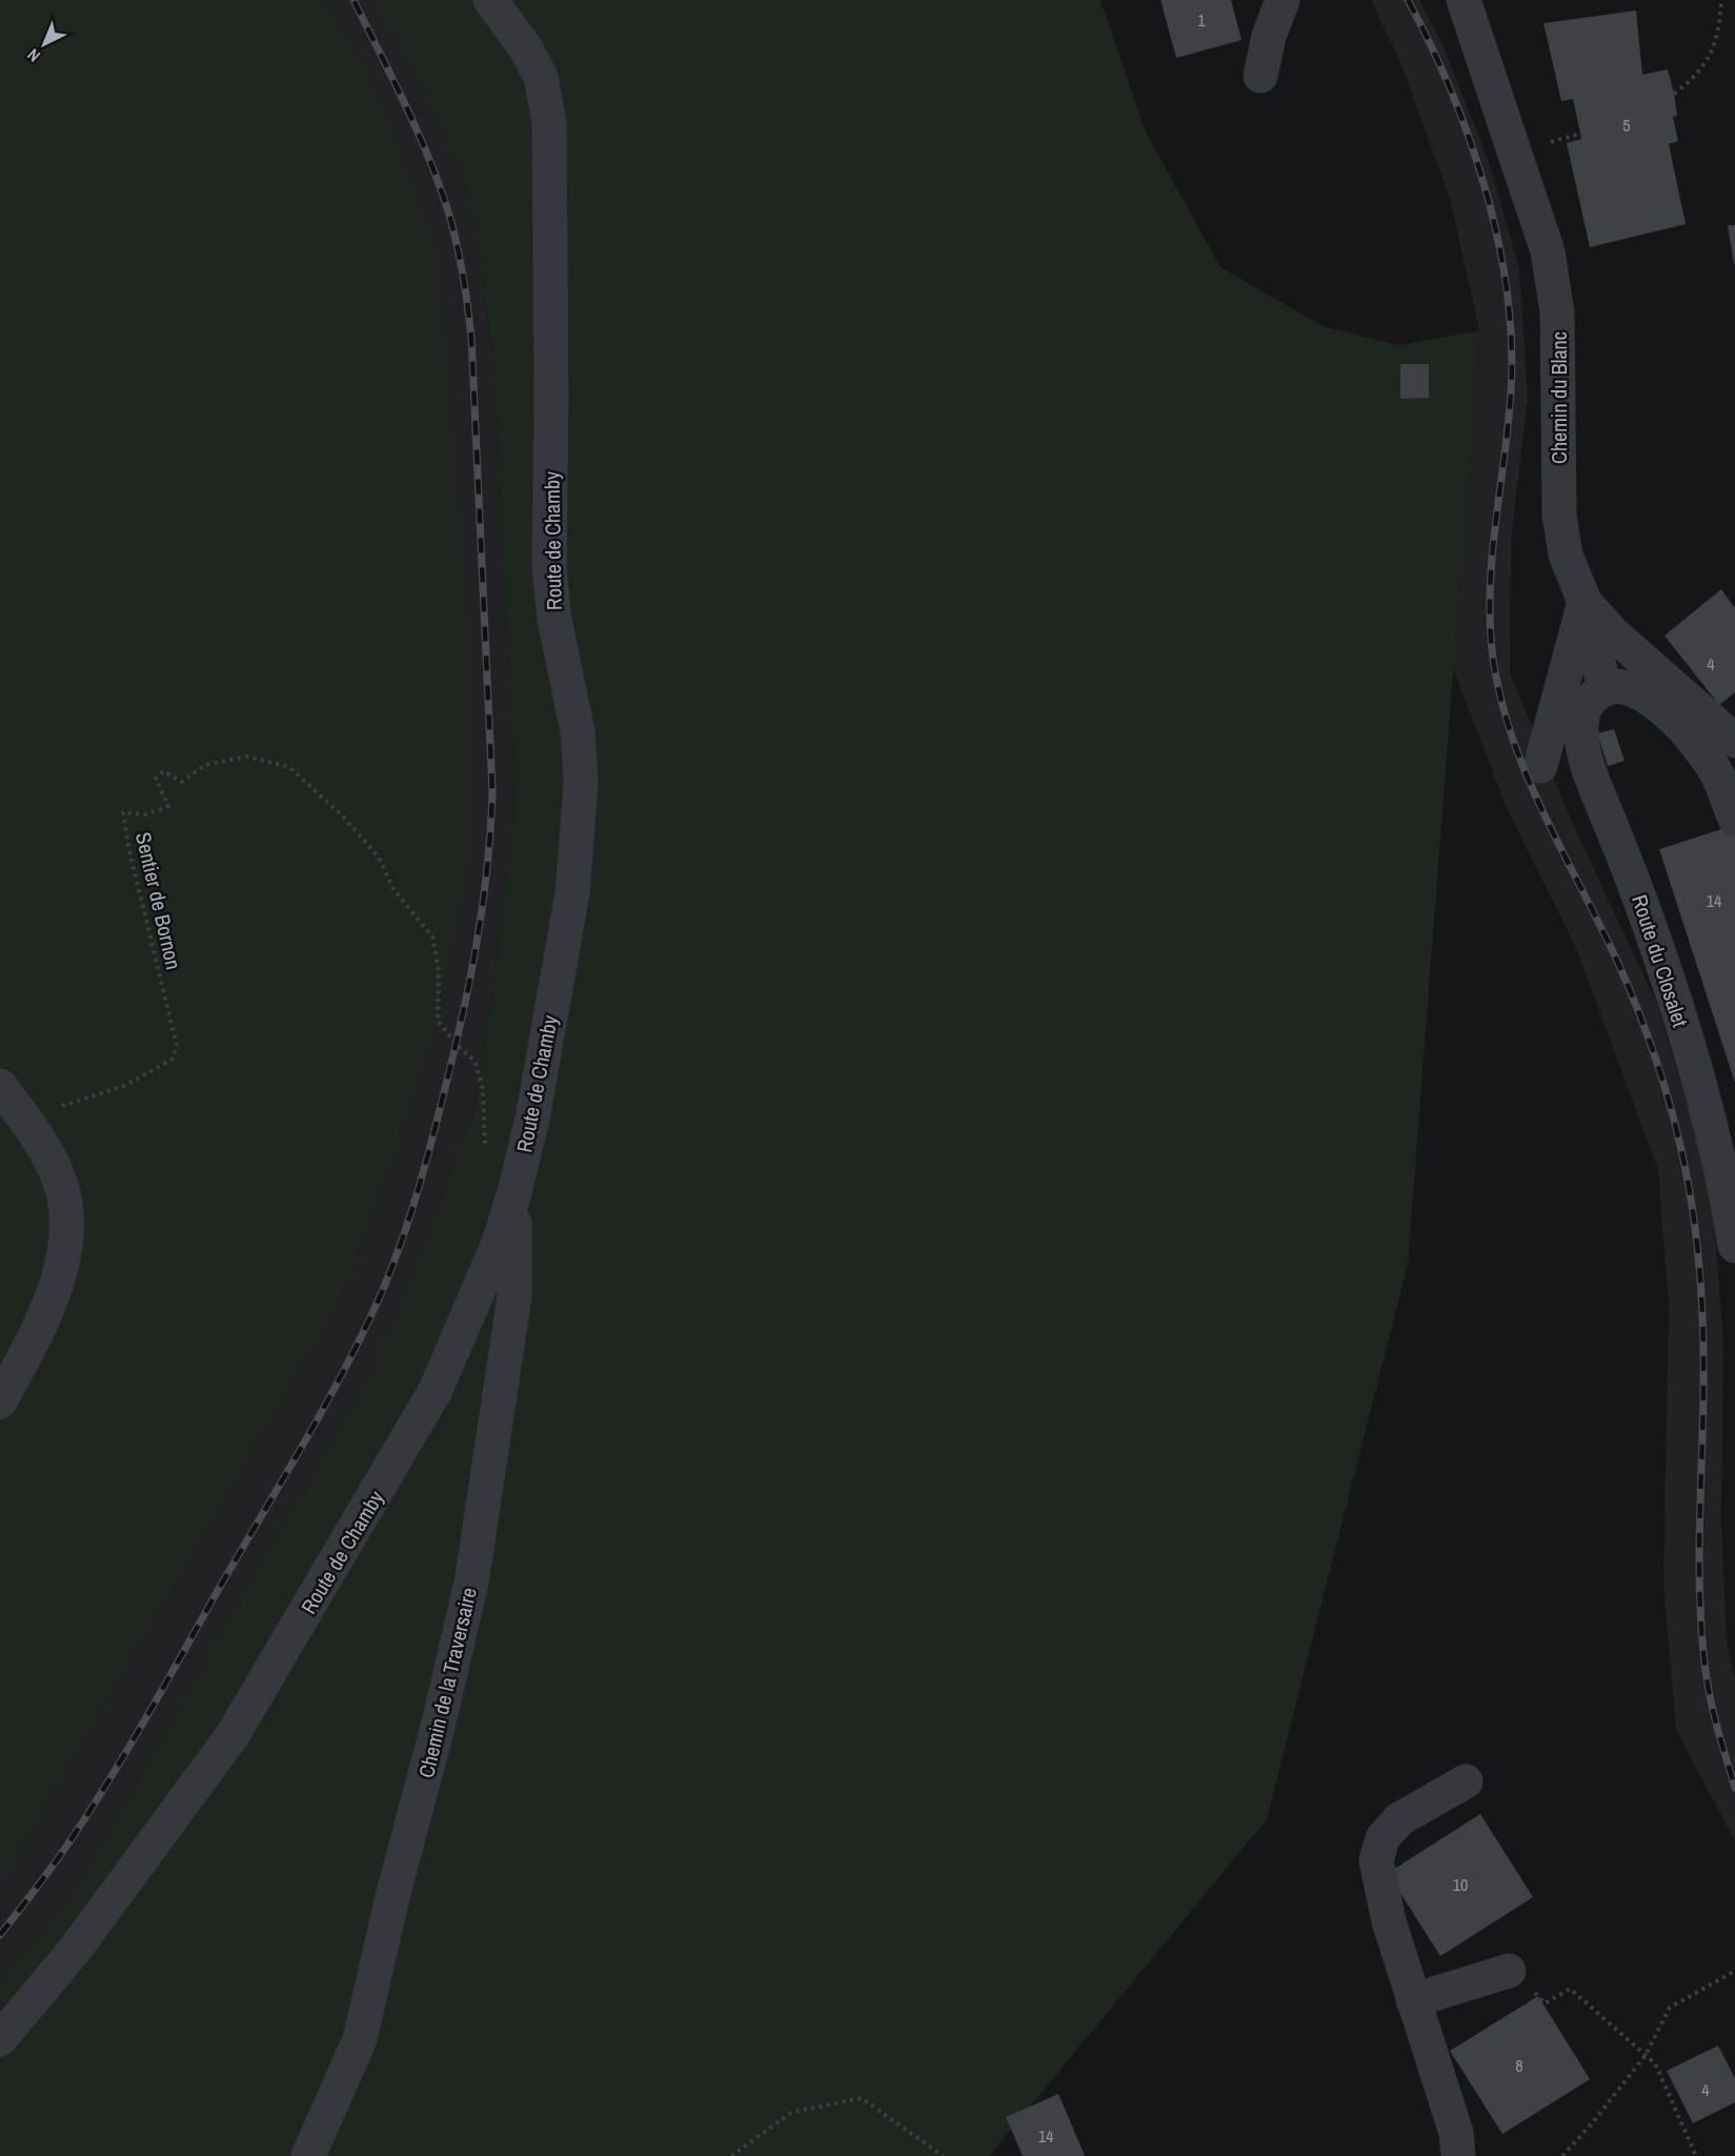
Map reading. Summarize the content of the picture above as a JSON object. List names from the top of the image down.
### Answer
{
  "streets": {
    "street": [
      "Chemin du Blanc",
      "Route de Chamby",
      "Route du Closalet",
      "Chemin de la Traversaire"
    ],
    "path": ["Sentier de Bornon"]
  },
  "crossings": [
    ["Route de Chamby", "Chemin de la Traversaire"]
  ],
  "house_numbers": [
    "1",
    "5",
    "4",
    "14",
    "10",
    "8",
    "4",
    "14"
  ],
  "north": "bottom left"
}
